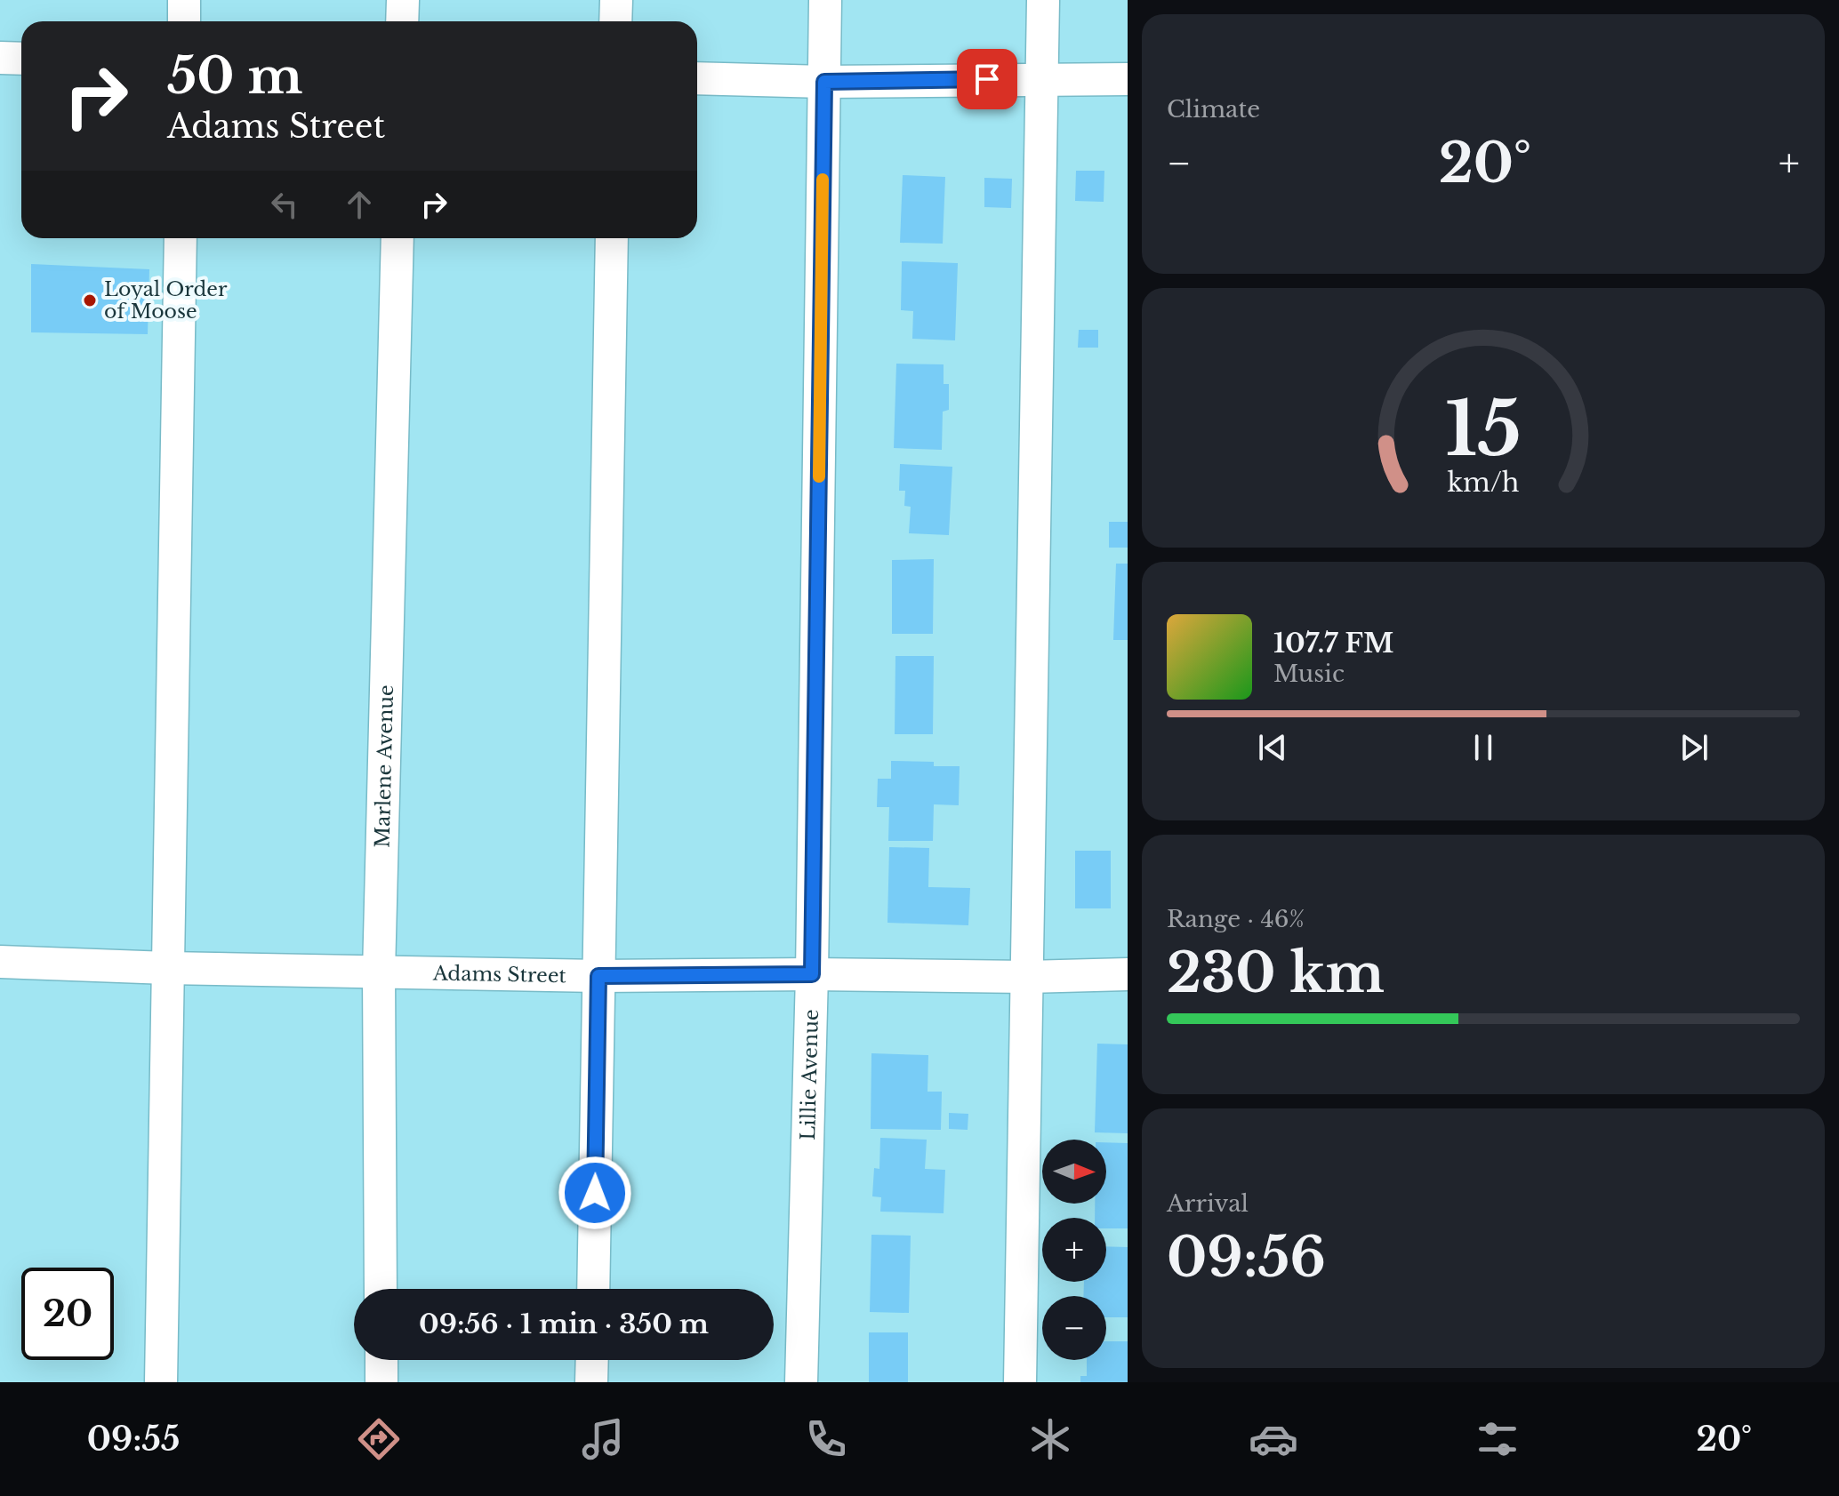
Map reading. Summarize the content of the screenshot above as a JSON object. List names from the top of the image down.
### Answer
{
  "streets": {
    "street": ["Marlene Avenue", "Adams Street", "Lillie Avenue"]
  },
  "crossings": [
    ["Marlene Avenue", "Adams Street"],
    ["Adams Street", "Lillie Avenue"]
  ],
  "places": ["Loyal Order of Moose"],
  "north": "right",
  "page": {
    "tile": [
      "Climate",
      ["Range · 46%", "230 km"],
      ["Arrival", "09:56"]
    ],
    "turn": ["50 m", "Adams Street"],
    "heat": ["−", "20°", "+"],
    "song": ["107.7 FM", "Music"],
    "map_buttons": ["+", "−"],
    "limit": "20",
    "trip": "09:56 · 1 min · 350 m",
    "tabs": ["09:55", "20°"],
    "gauge": ["15", "km/h"]
  }
}
